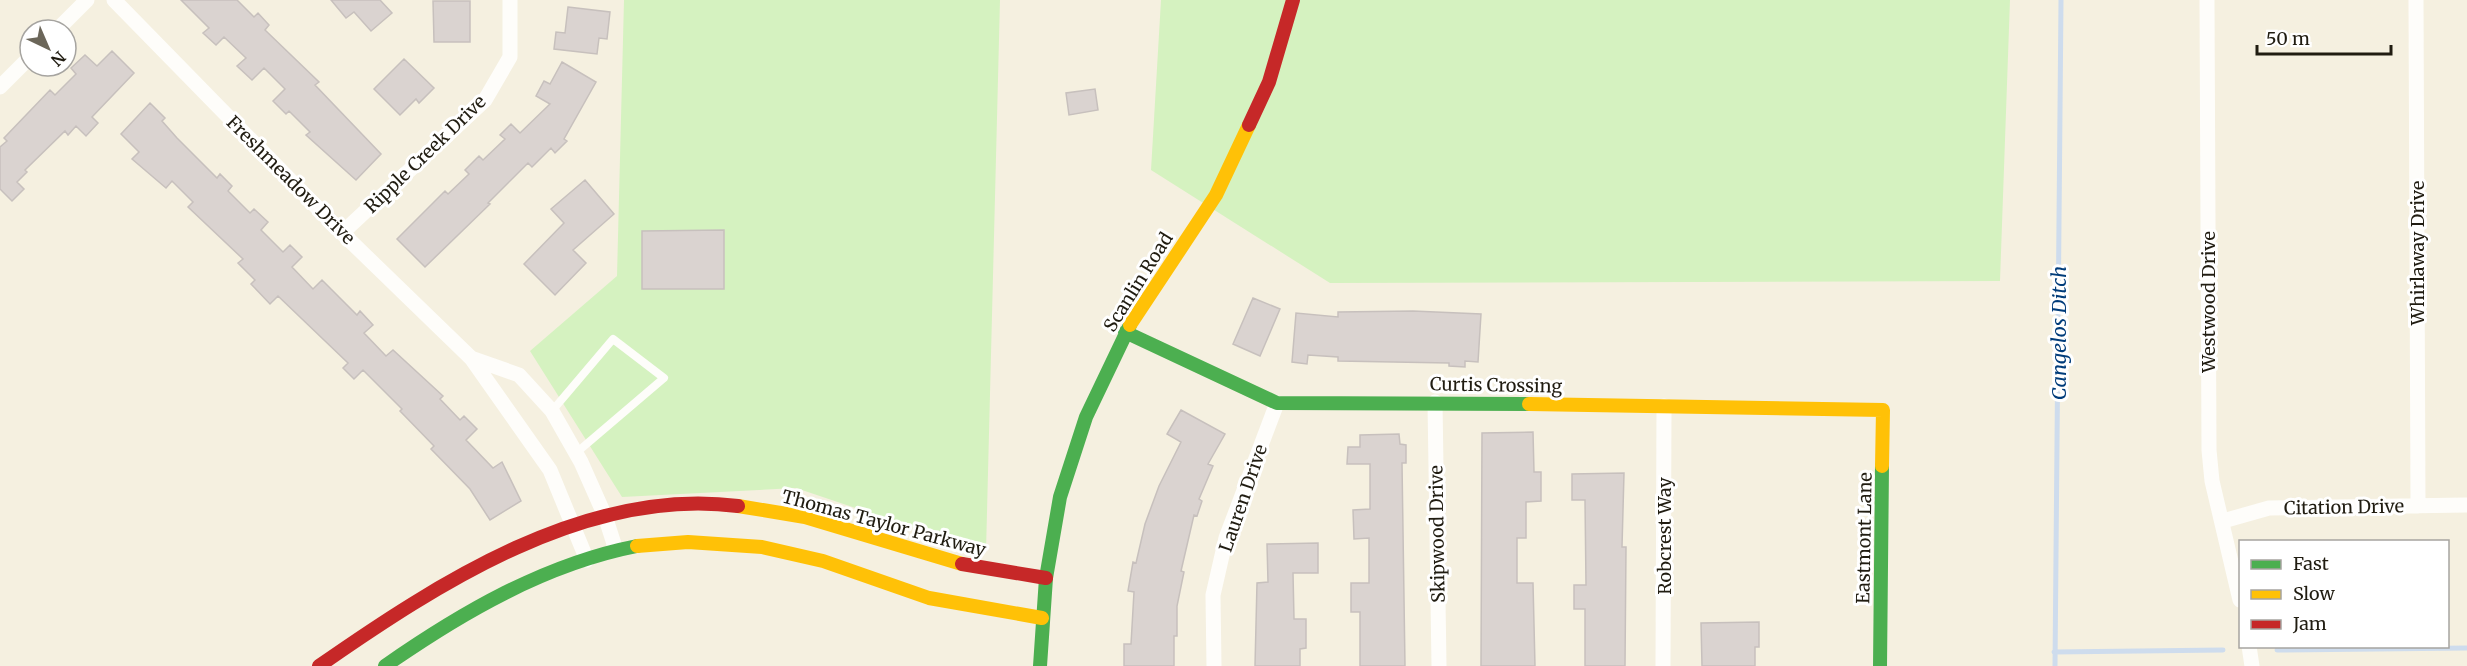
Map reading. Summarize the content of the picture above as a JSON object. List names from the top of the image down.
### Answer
{
  "streets": {
    "street": [
      "Ripple Creek Drive",
      "Freshmeadow Drive",
      "Whirlaway Drive",
      "Scanlin Road",
      "Westwood Drive",
      "Curtis Crossing",
      "Lauren Drive",
      "Citation Drive",
      "Thomas Taylor Parkway",
      "Skipwood Drive",
      "Robcrest Way",
      "Eastmont Lane"
    ]
  },
  "crossings": [
    ["Ripple Creek Drive", "Freshmeadow Drive"],
    ["Freshmeadow Drive", "Thomas Taylor Parkway"],
    ["Whirlaway Drive", "Citation Drive"],
    ["Scanlin Road", "Curtis Crossing"],
    ["Scanlin Road", "Thomas Taylor Parkway"],
    ["Westwood Drive", "Citation Drive"],
    ["Curtis Crossing", "Lauren Drive"],
    ["Curtis Crossing", "Skipwood Drive"],
    ["Curtis Crossing", "Robcrest Way"],
    ["Curtis Crossing", "Eastmont Lane"]
  ],
  "water": ["Cangelos Ditch"],
  "legend": ["Fast", "Slow", "Jam"],
  "scale_bar": "50 m",
  "north": "bottom right"
}
